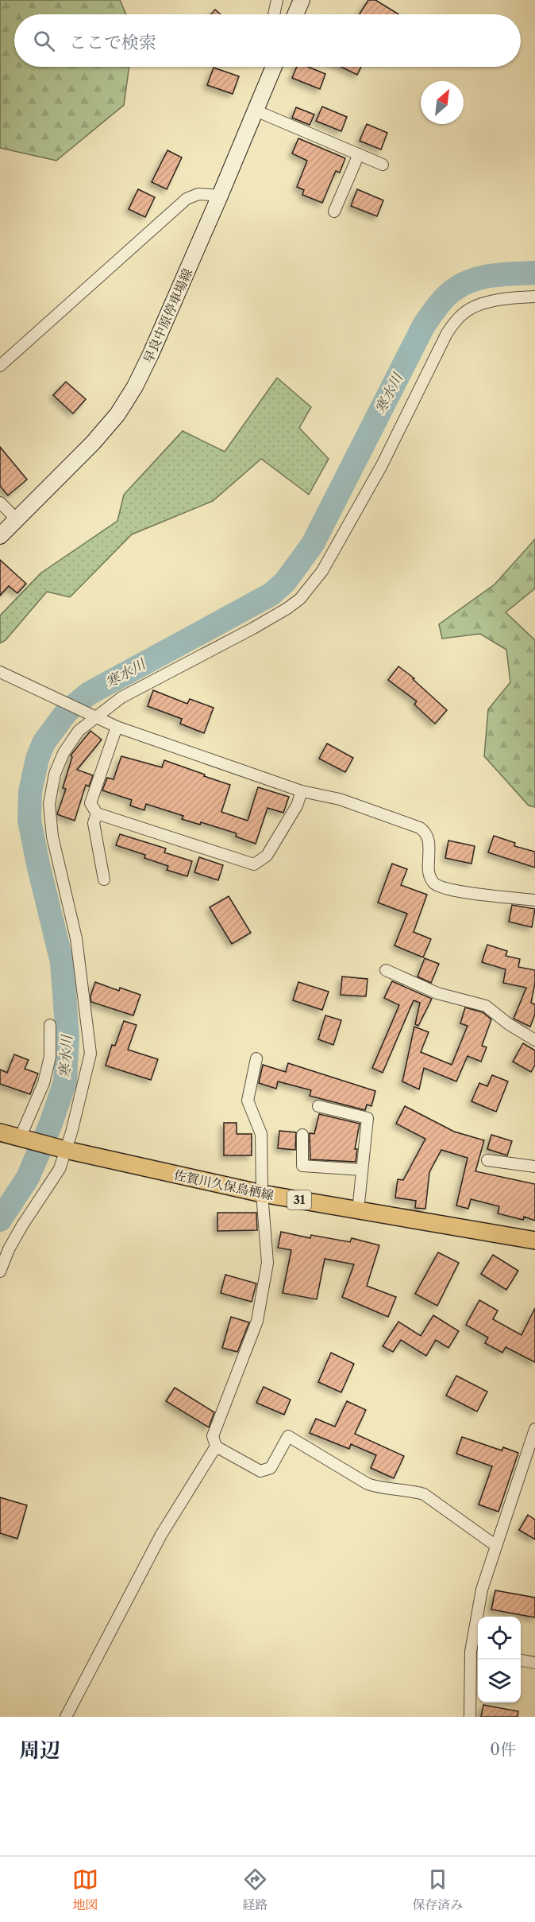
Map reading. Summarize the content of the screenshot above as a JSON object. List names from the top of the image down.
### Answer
{
  "streets": {
    "main road": ["早良中原停車場線", "佐賀川久保鳥栖線", "31"]
  },
  "water": ["寒水川"],
  "north": "top right",
  "page": {
    "search": "ここで検索",
    "heading": ["周辺", "0件"],
    "nav": ["地図", "経路", "保存済み"]
  }
}
